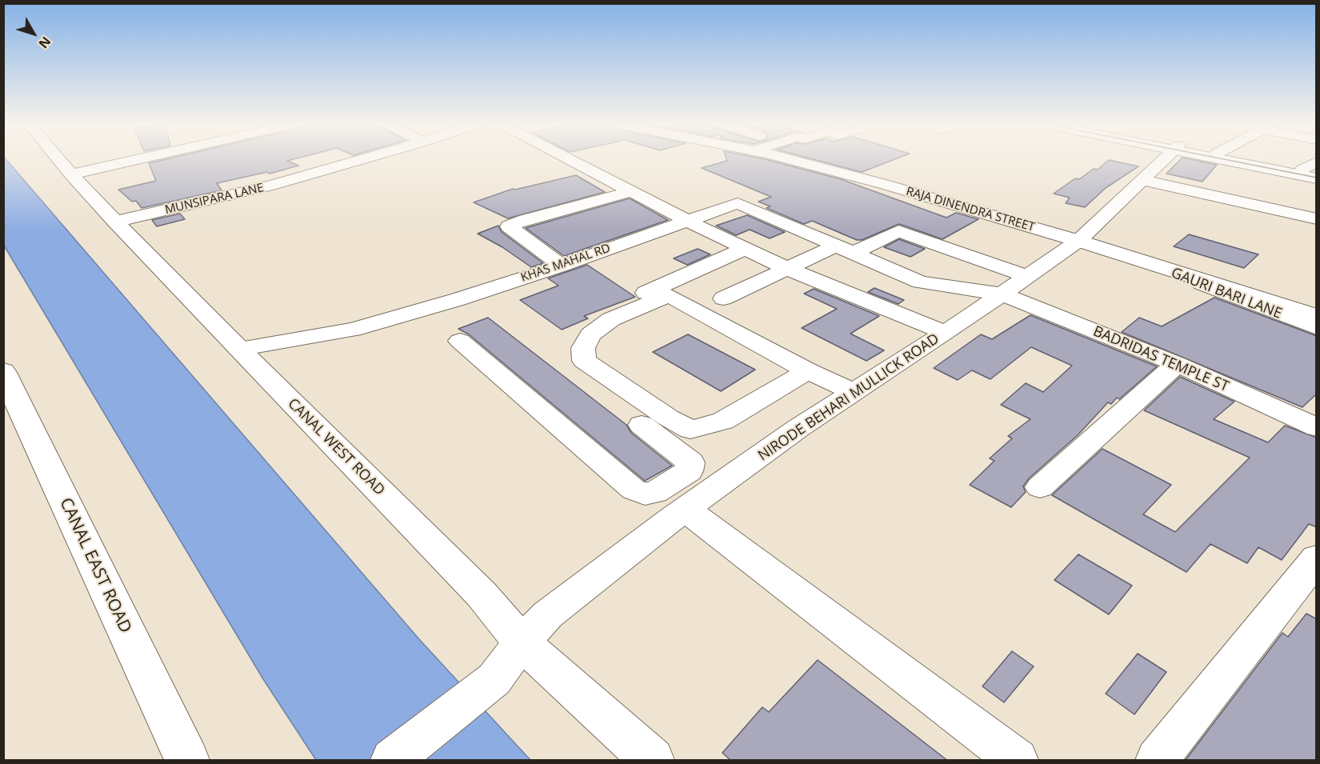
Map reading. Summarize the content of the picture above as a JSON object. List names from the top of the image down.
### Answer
{
  "streets": {
    "main road": ["RAJA DINENDRA STREET", "CANAL WEST ROAD", "CANAL EAST ROAD"],
    "street": [
      "MUNSIPARA LANE",
      "KHAS MAHAL RD",
      "GAURI BARI LANE",
      "BADRIDAS TEMPLE ST",
      "NIRODE BEHARI MULLICK ROAD"
    ]
  },
  "crossings": [
    ["MUNSIPARA LANE", "CANAL WEST ROAD"],
    ["RAJA DINENDRA STREET", "GAURI BARI LANE"],
    ["RAJA DINENDRA STREET", "NIRODE BEHARI MULLICK ROAD"],
    ["KHAS MAHAL RD", "BADRIDAS TEMPLE ST"],
    ["KHAS MAHAL RD", "CANAL WEST ROAD"],
    ["BADRIDAS TEMPLE ST", "NIRODE BEHARI MULLICK ROAD"],
    ["NIRODE BEHARI MULLICK ROAD", "CANAL WEST ROAD"]
  ],
  "north": "bottom right"
}
